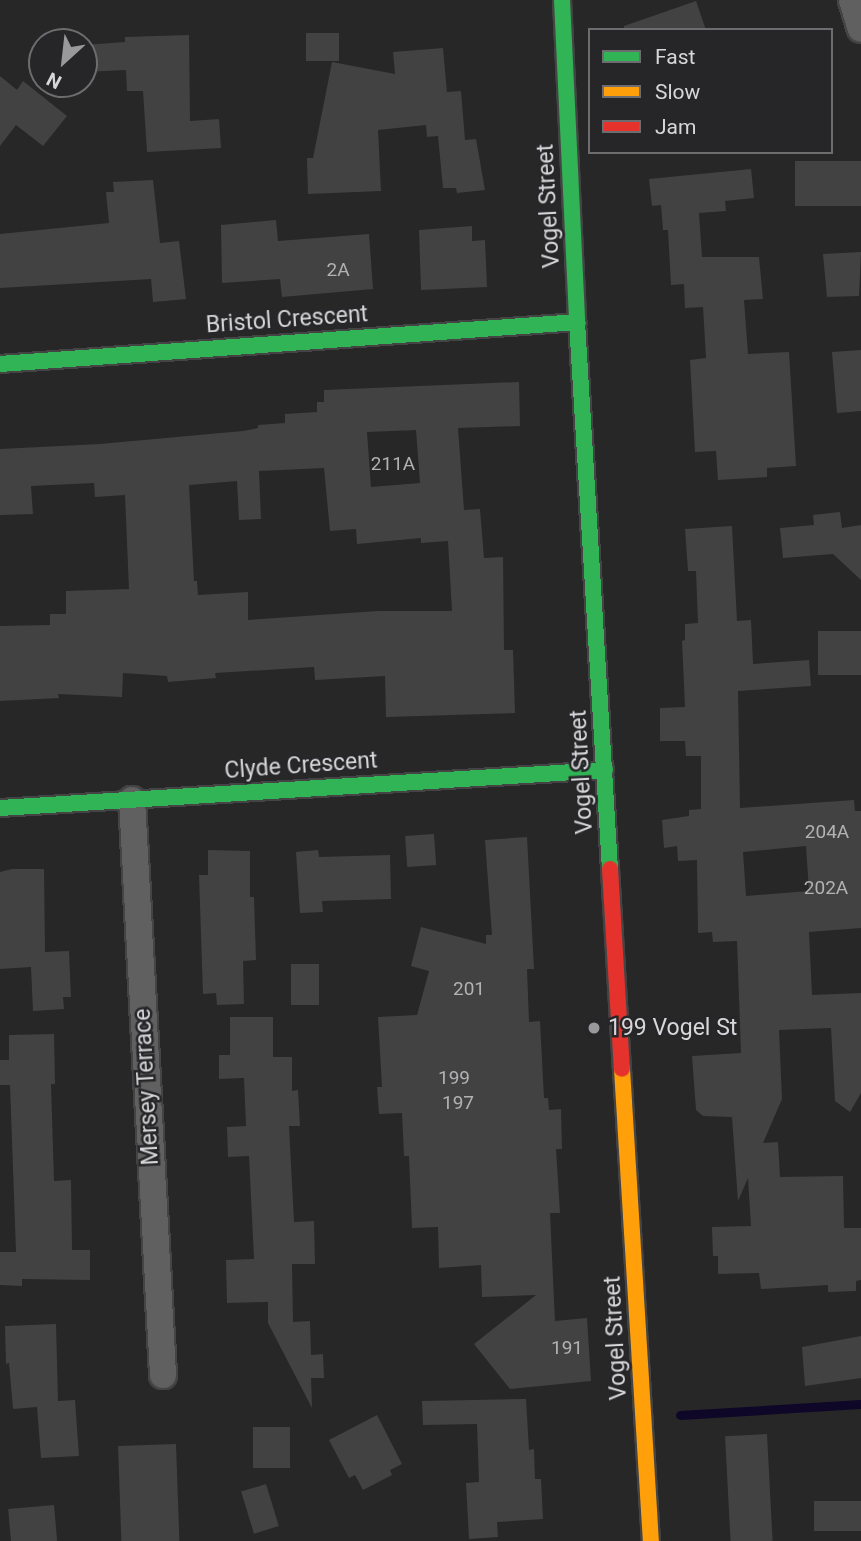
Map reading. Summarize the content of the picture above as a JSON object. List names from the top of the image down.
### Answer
{
  "streets": {
    "main road": ["Vogel Street", "Bristol Crescent", "Clyde Crescent"],
    "street": ["Mersey Terrace"]
  },
  "crossings": [
    ["Vogel Street", "Bristol Crescent"],
    ["Vogel Street", "Clyde Crescent"],
    ["Clyde Crescent", "Mersey Terrace"]
  ],
  "places": ["199 Vogel St"],
  "house_numbers": [
    "2A",
    "211A",
    "204A",
    "202A",
    "201",
    "199",
    "197",
    "191"
  ],
  "legend": ["Fast", "Slow", "Jam"],
  "north": "bottom left"
}
